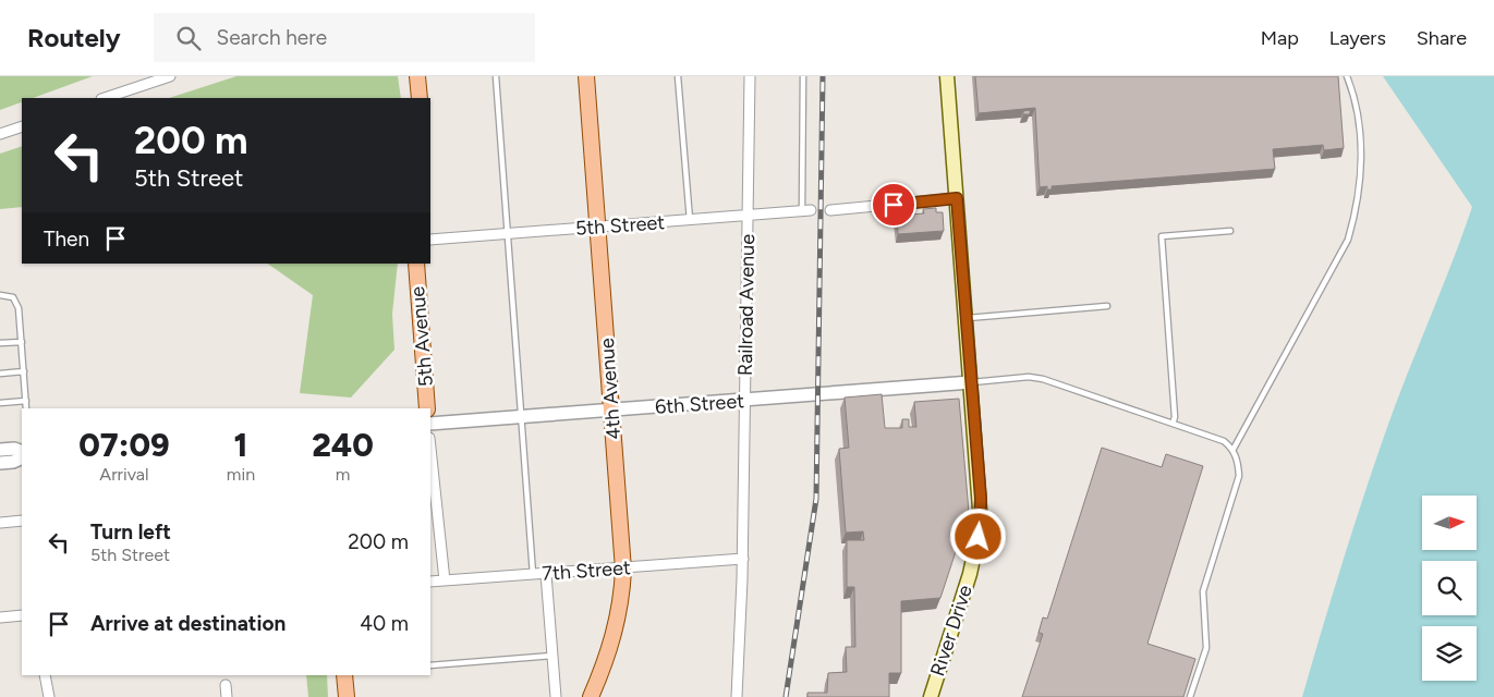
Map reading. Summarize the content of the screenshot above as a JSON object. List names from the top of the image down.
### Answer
{
  "streets": {
    "main road": ["5th Avenue", "4th Avenue", "River Drive"],
    "street": [
      "5th Street",
      "Railroad Avenue",
      "6th Street",
      "7th Street"
    ]
  },
  "crossings": [
    ["5th Street", "Railroad Avenue"],
    ["5th Street", "4th Avenue"],
    ["Railroad Avenue", "6th Street"],
    ["Railroad Avenue", "7th Street"],
    ["4th Avenue", "6th Street"],
    ["4th Avenue", "7th Street"],
    ["6th Street", "River Drive"]
  ],
  "north": "right",
  "page": {
    "header": "Routely",
    "search": "Search here",
    "nav": ["Map", "Layers", "Share"],
    "turn": ["200 m", "5th Street"],
    "then": "Then",
    "eta": [
      "07:09",
      "Arrival",
      "1",
      "min",
      "240",
      "m"
    ],
    "list": [
      {
        "name": "Turn left",
        "note": "5th Street",
        "value": "200 m"
      },
      {
        "name": "Arrive at destination",
        "value": "40 m"
      }
    ]
  }
}
